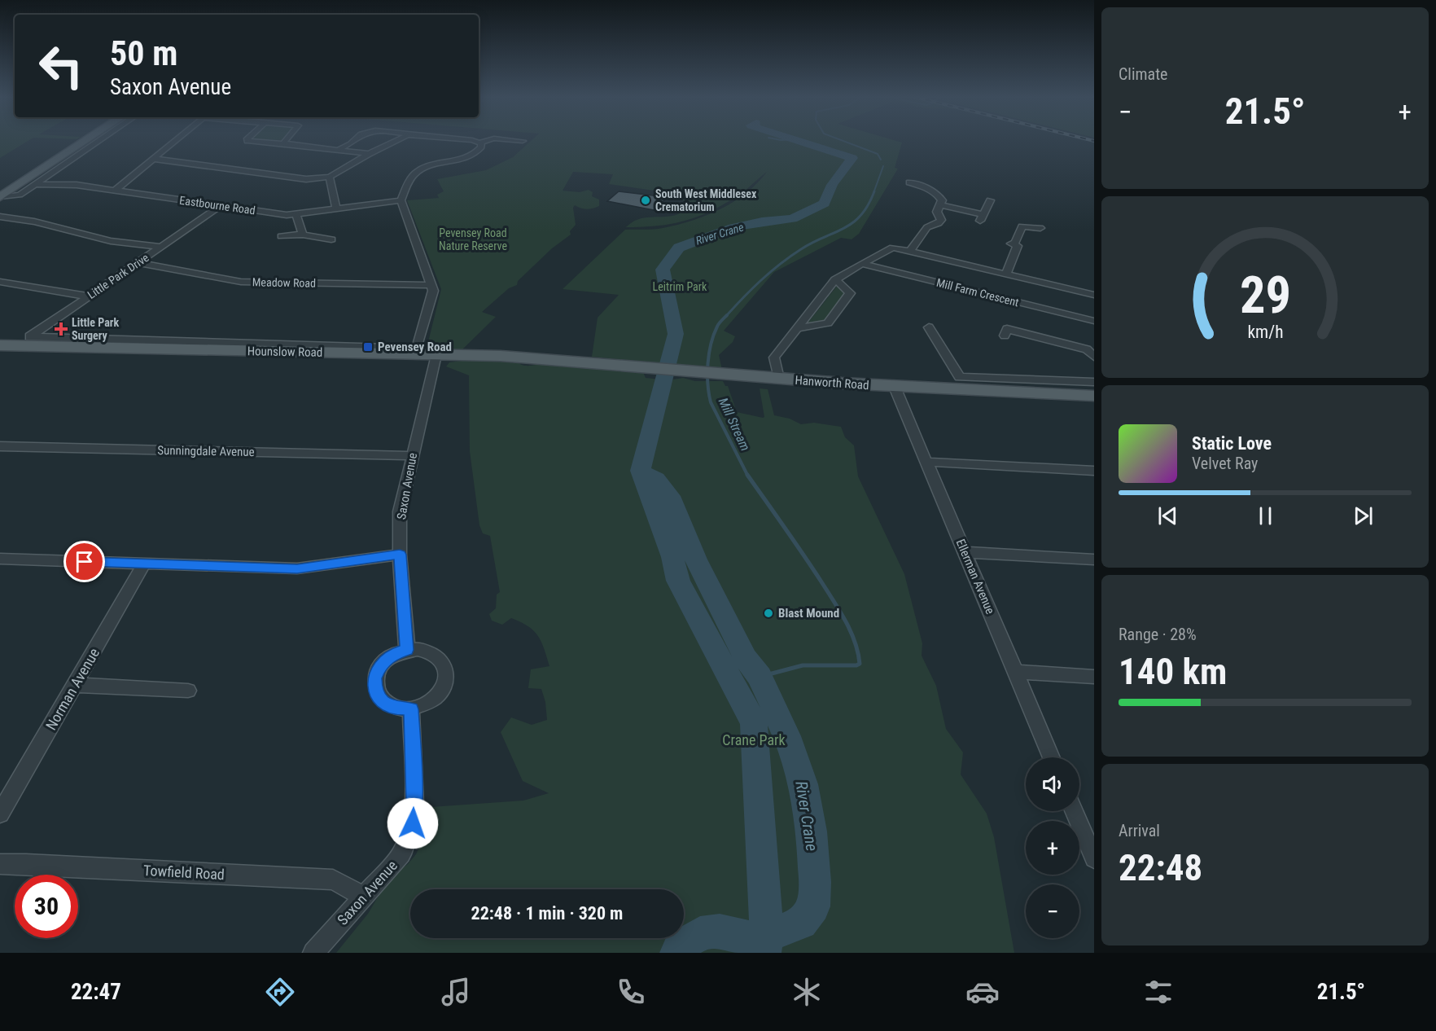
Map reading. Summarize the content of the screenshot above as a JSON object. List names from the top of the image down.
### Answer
{
  "streets": {
    "main road": ["Hounslow Road", "Hanworth Road"],
    "street": [
      "Eastbourne Road",
      "Little Park Drive",
      "Meadow Road",
      "Mill Farm Crescent",
      "Sunningdale Avenue",
      "Saxon Avenue",
      "Ellerman Avenue",
      "Norman Avenue",
      "Towfield Road"
    ]
  },
  "crossings": [
    ["Eastbourne Road", "Little Park Drive"],
    ["Little Park Drive", "Meadow Road"],
    ["Little Park Drive", "Hounslow Road"],
    ["Hounslow Road", "Hanworth Road"],
    ["Hounslow Road", "Saxon Avenue"],
    ["Hanworth Road", "Ellerman Avenue"],
    ["Sunningdale Avenue", "Saxon Avenue"],
    ["Saxon Avenue", "Towfield Road"]
  ],
  "water": ["River Crane", "Mill Stream"],
  "parks": ["Pevensey Road Nature Reserve", "Leitrim Park", "Crane Park"],
  "places": {
    "other": ["South West Middlesex Crematorium", "Blast Mound"],
    "health": ["Little Park Surgery"],
    "transit": ["Pevensey Road"]
  },
  "page": {
    "tile": [
      "Climate",
      ["Range · 28%", "140 km"],
      ["Arrival", "22:48"]
    ],
    "turn": ["50 m", "Saxon Avenue"],
    "heat": ["−", "21.5°", "+"],
    "song": ["Static Love", "Velvet Ray"],
    "map_buttons": ["+", "−"],
    "limit": "30",
    "trip": "22:48 · 1 min · 320 m",
    "tabs": ["22:47", "21.5°"],
    "gauge": ["29", "km/h"]
  }
}
